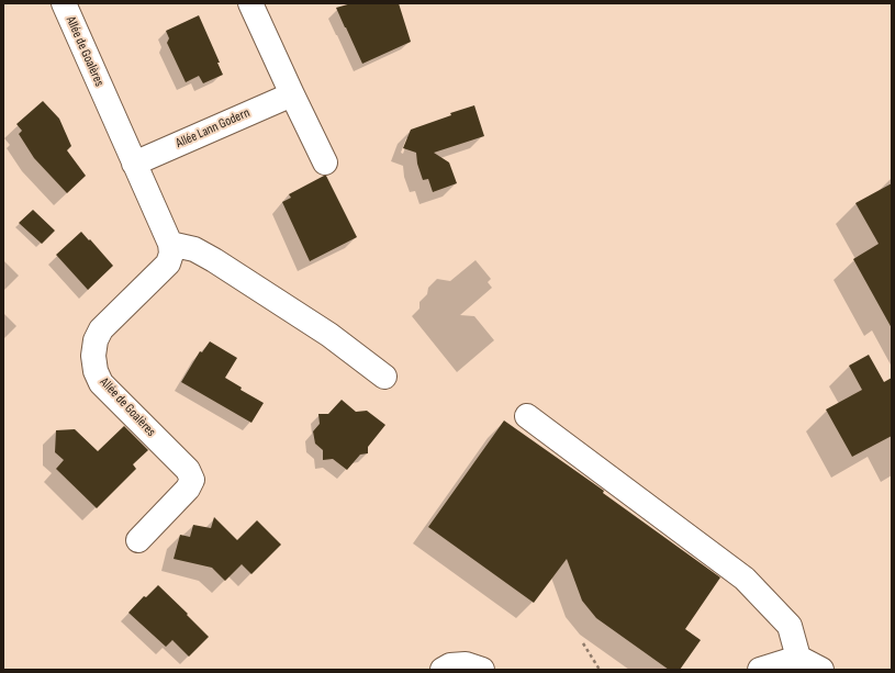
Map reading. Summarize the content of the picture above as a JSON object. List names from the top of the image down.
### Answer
{
  "streets": {
    "street": ["Allée de Goalères", "Allée Lann Godern"]
  },
  "crossings": [
    ["Allée de Goalères", "Allée Lann Godern"]
  ]
}
